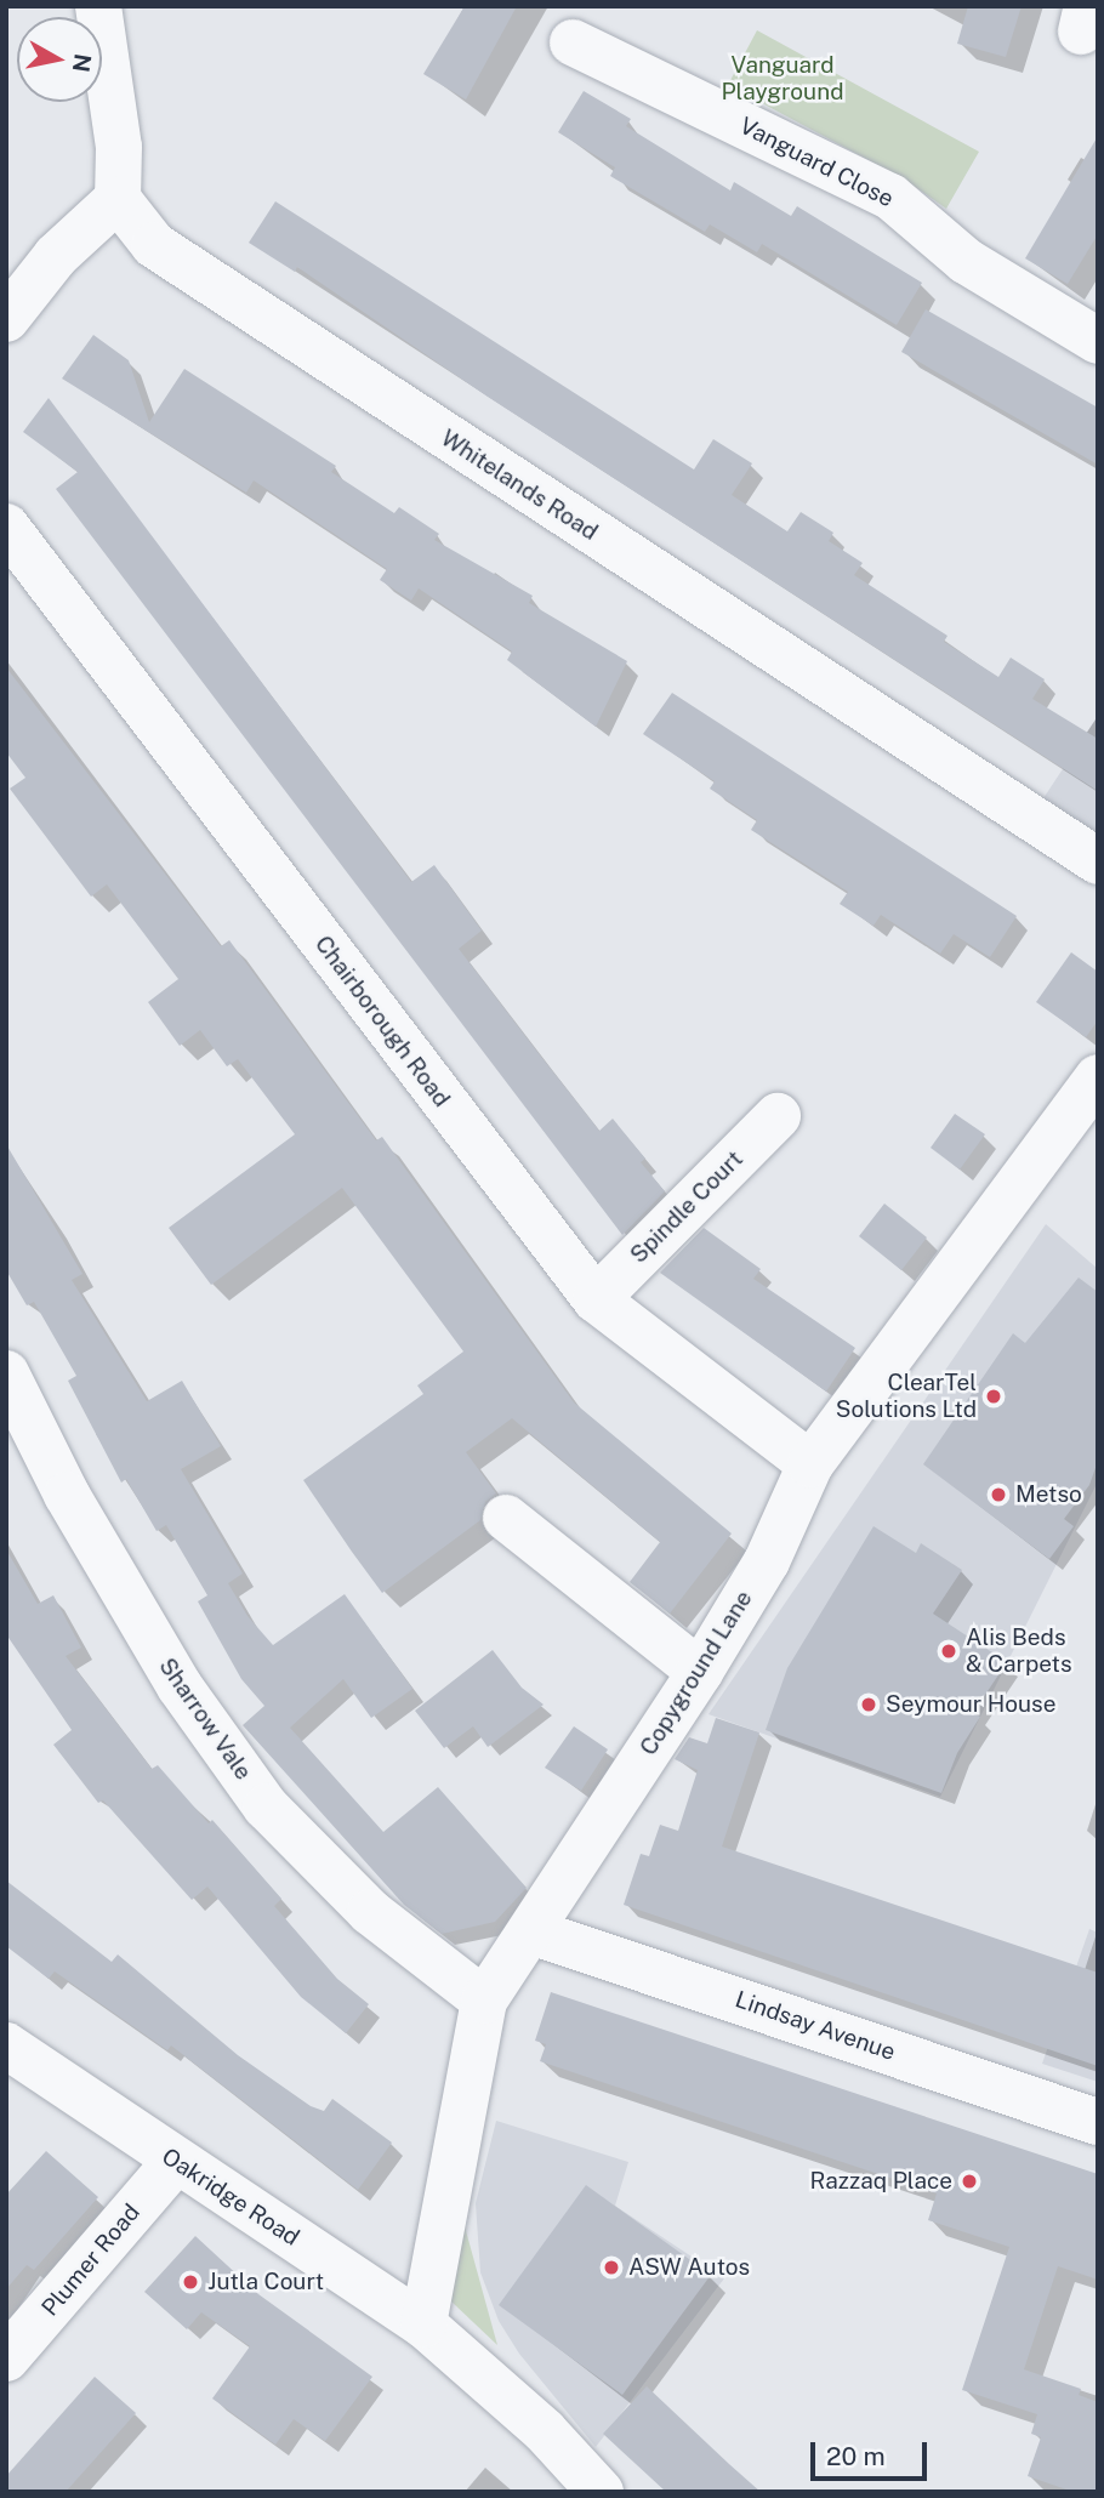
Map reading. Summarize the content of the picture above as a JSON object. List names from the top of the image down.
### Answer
{
  "streets": {
    "street": [
      "Vanguard Close",
      "Whitelands Road",
      "Chairborough Road",
      "Spindle Court",
      "Copyground Lane",
      "Sharrow Vale",
      "Lindsay Avenue",
      "Oakridge Road",
      "Plumer Road"
    ]
  },
  "crossings": [
    ["Chairborough Road", "Spindle Court"],
    ["Chairborough Road", "Copyground Lane"],
    ["Copyground Lane", "Sharrow Vale"],
    ["Copyground Lane", "Lindsay Avenue"],
    ["Copyground Lane", "Oakridge Road"],
    ["Oakridge Road", "Plumer Road"]
  ],
  "parks": ["Vanguard Playground"],
  "places": [
    "ClearTel Solutions Ltd",
    "Metso",
    "Alis Beds & Carpets",
    "Seymour House",
    "Razzaq Place",
    "ASW Autos",
    "Jutla Court"
  ],
  "scale_bar": "20 m",
  "north": "right"
}
